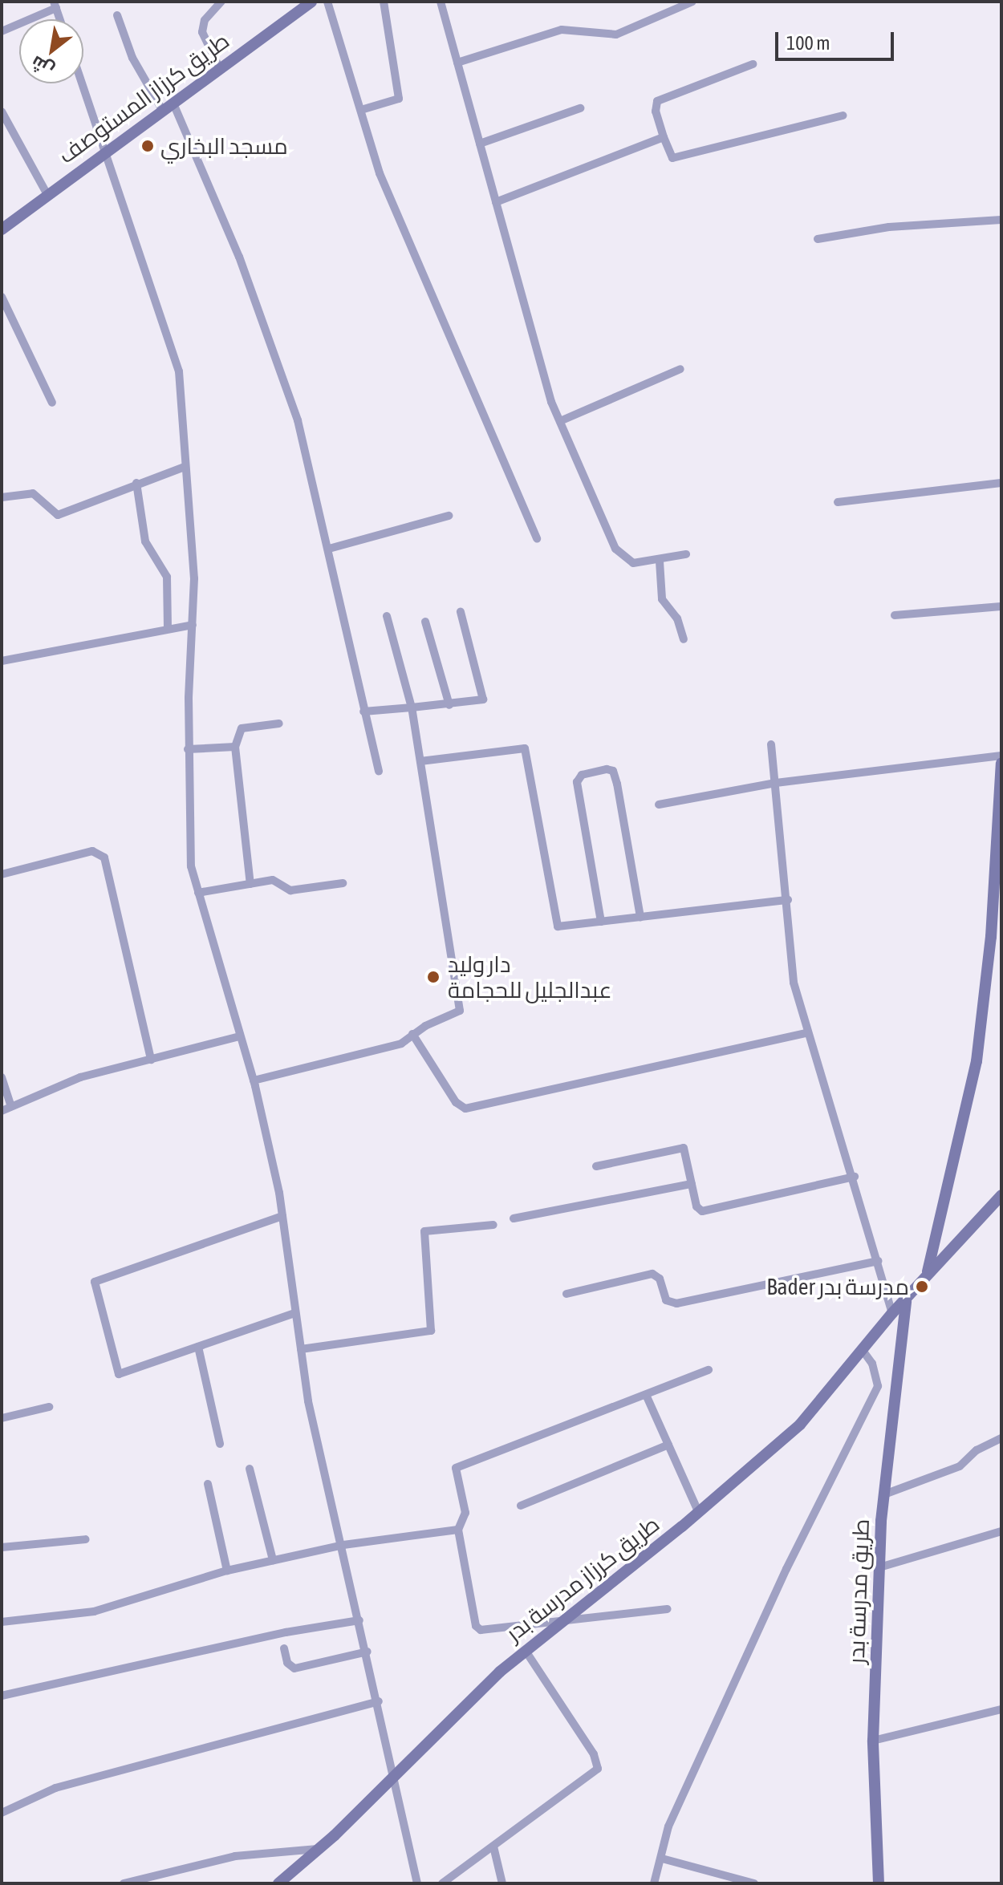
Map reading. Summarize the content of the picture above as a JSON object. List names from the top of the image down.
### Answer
{
  "streets": {
    "street": ["طريق كرزاز المستوصف", "طريق كرزاز مدرسة بدر", "طريق مدرسة بدر"]
  },
  "crossings": [
    ["طريق كرزاز مدرسة بدر", "طريق مدرسة بدر"]
  ],
  "places": ["مسجد البخاري", "دار وليد عبدالجليل للحجامة", "Bader مدرسة بدر"],
  "scale_bar": "100 m",
  "north": "bottom left"
}
